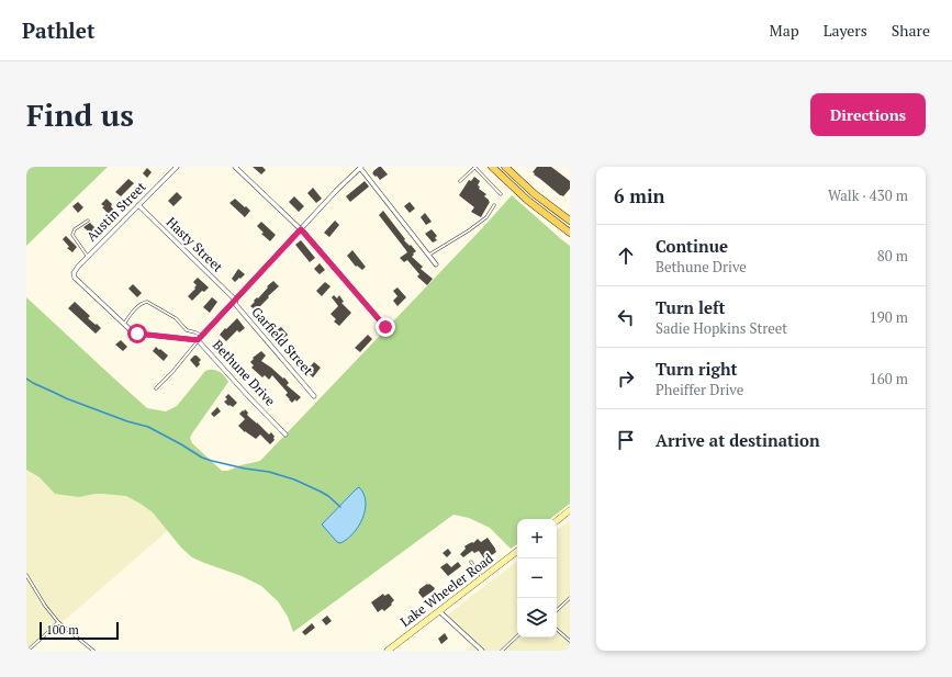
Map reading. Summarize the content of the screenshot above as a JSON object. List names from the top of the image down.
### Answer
{
  "streets": {
    "street": [
      "Austin Street",
      "Hasty Street",
      "Garfield Street",
      "Bethune Drive",
      "Lake Wheeler Road"
    ]
  },
  "crossings": [
    ["Austin Street", "Hasty Street"],
    ["Austin Street", "Bethune Drive"],
    ["Hasty Street", "Garfield Street"]
  ],
  "scale_bar": "100 m",
  "page": {
    "header": "Pathlet",
    "nav": ["Map", "Layers", "Share"],
    "buttons": "Directions",
    "title": "Find us",
    "heading": ["6 min", "Walk · 430 m"],
    "list": [
      ["Continue", "Bethune Drive", "80 m"],
      ["Turn left", "Sadie Hopkins Street", "190 m"],
      ["Turn right", "Pheiffer Drive", "160 m"],
      "Arrive at destination"
    ],
    "map_buttons": ["+", "−"],
    "scale": "100 m"
  }
}
